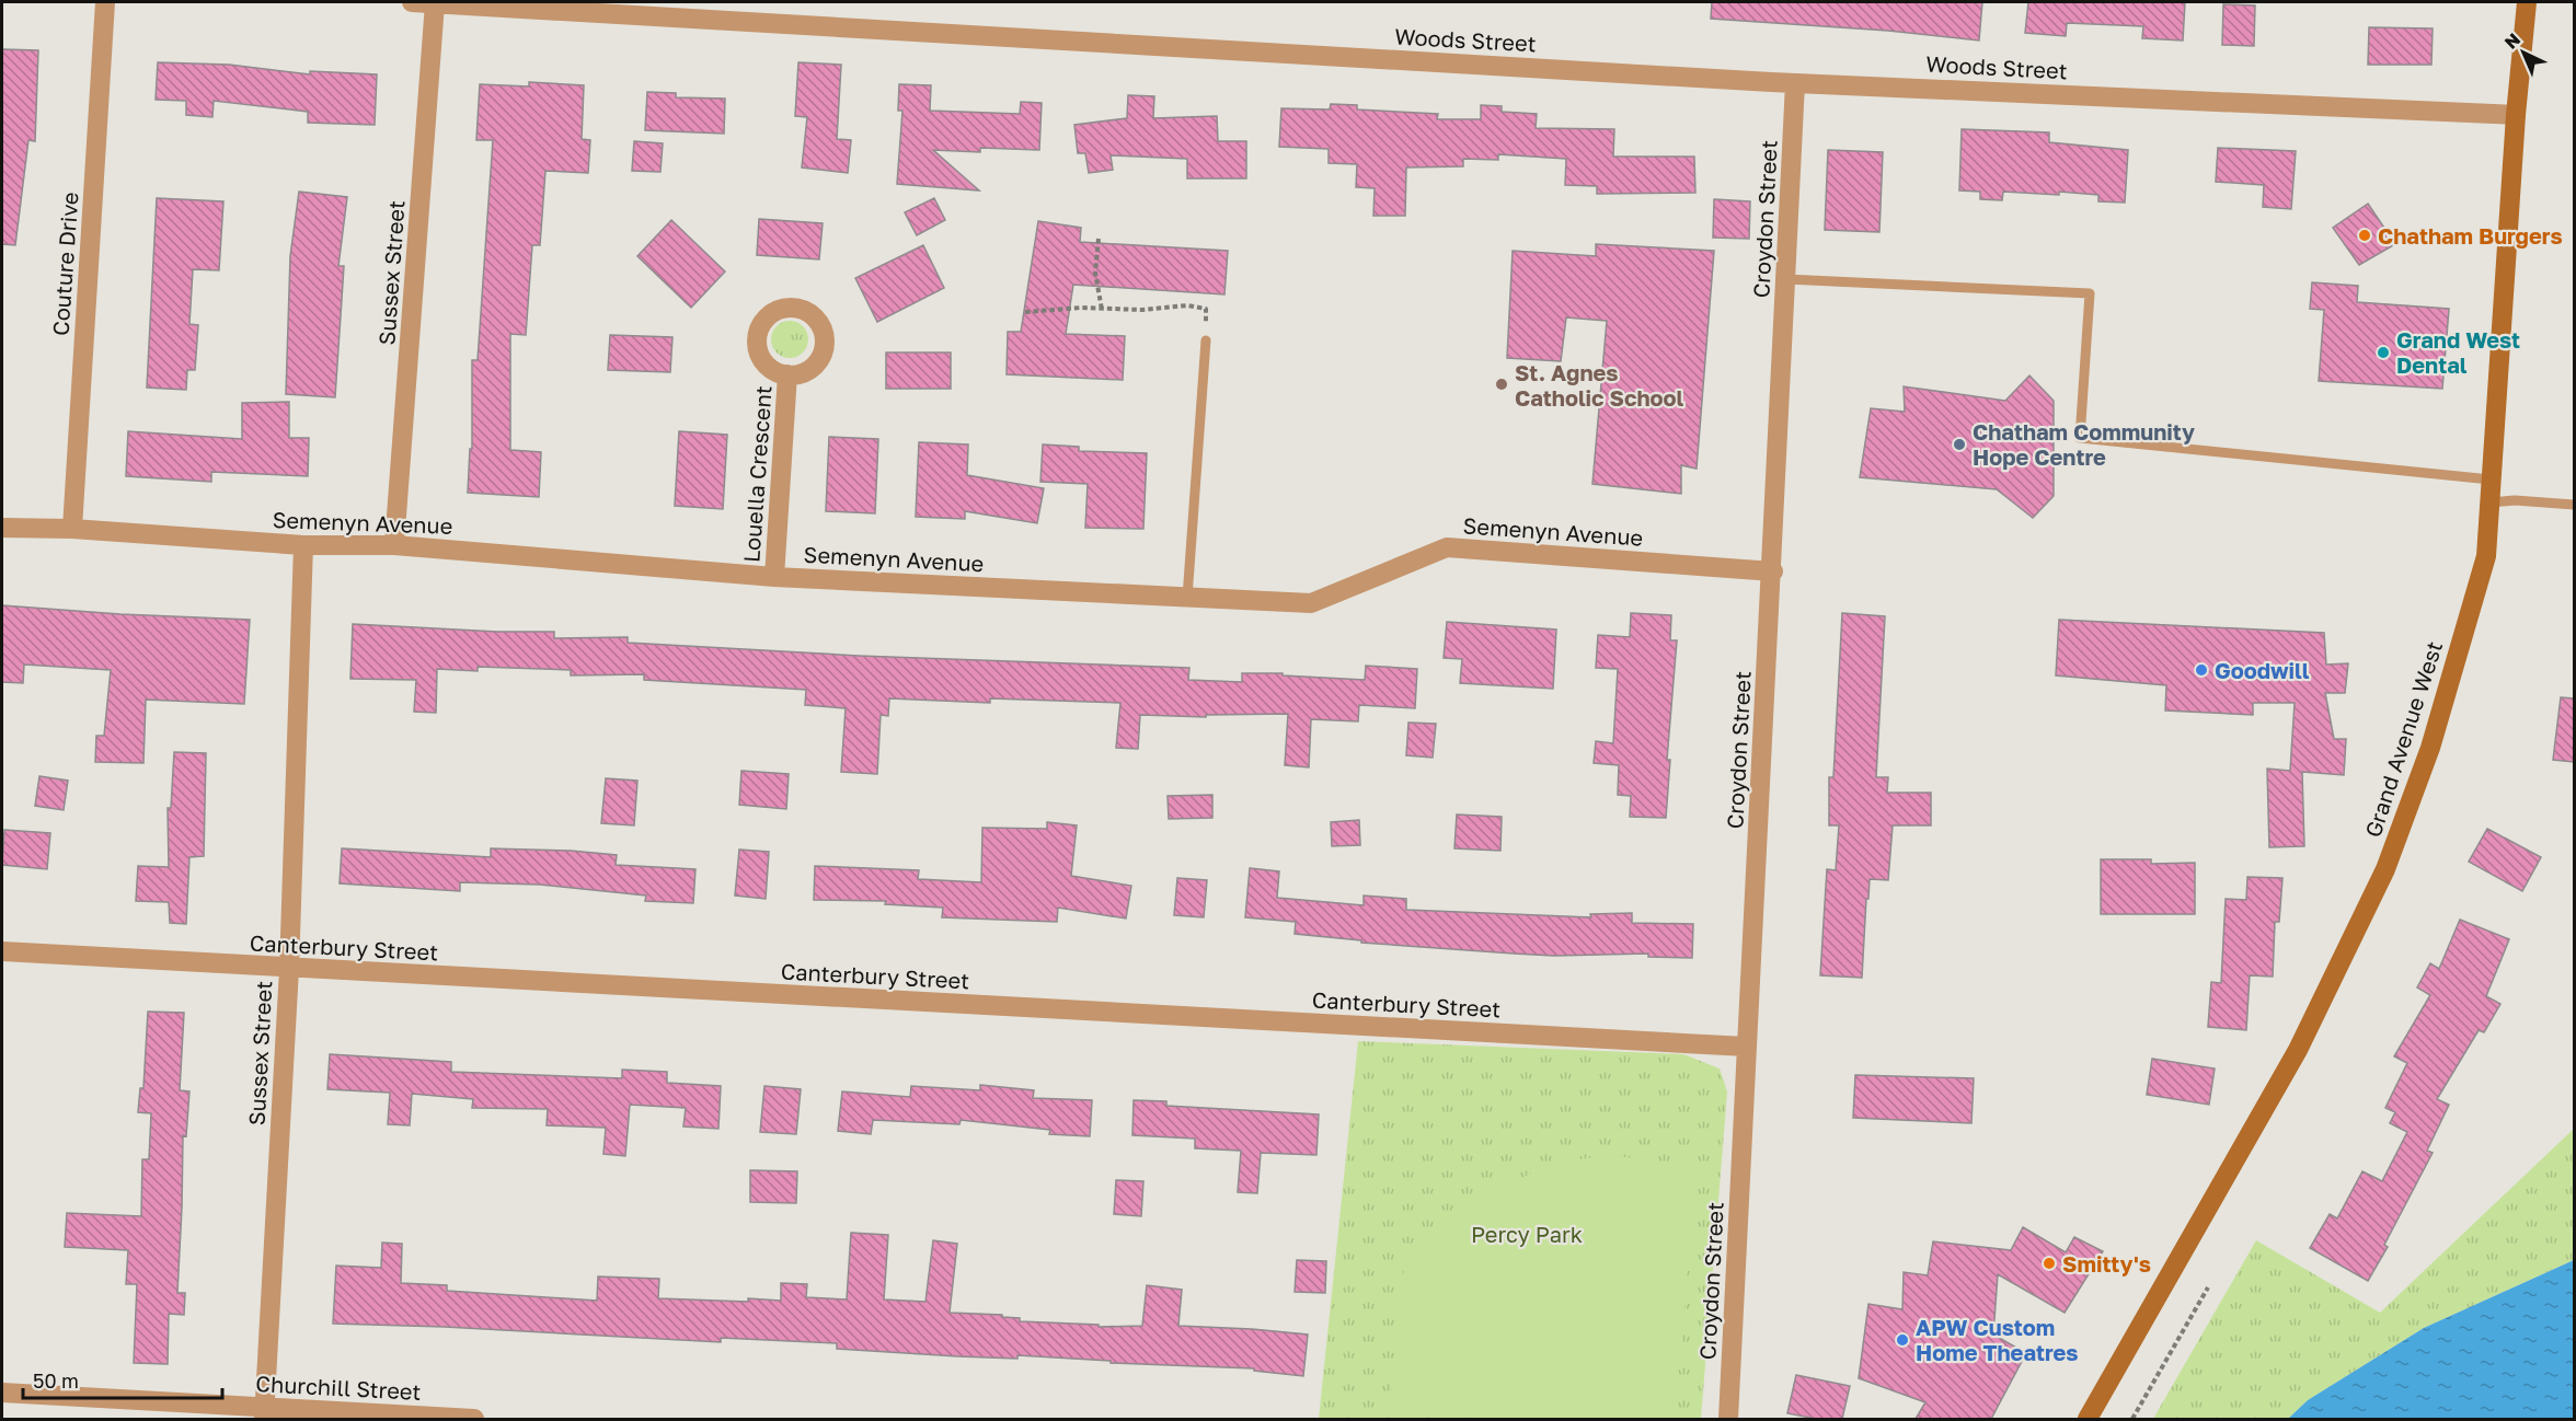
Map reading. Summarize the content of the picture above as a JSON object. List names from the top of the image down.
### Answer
{
  "streets": {
    "main road": ["Grand Avenue West"],
    "street": [
      "Woods Street",
      "Croydon Street",
      "Couture Drive",
      "Sussex Street",
      "Louella Crescent",
      "Semenyn Avenue",
      "Canterbury Street",
      "Churchill Street"
    ]
  },
  "crossings": [
    ["Woods Street", "Croydon Street"],
    ["Woods Street", "Sussex Street"],
    ["Woods Street", "Grand Avenue West"],
    ["Croydon Street", "Semenyn Avenue"],
    ["Croydon Street", "Canterbury Street"],
    ["Couture Drive", "Semenyn Avenue"],
    ["Sussex Street", "Semenyn Avenue"],
    ["Sussex Street", "Canterbury Street"],
    ["Sussex Street", "Churchill Street"],
    ["Louella Crescent", "Semenyn Avenue"]
  ],
  "parks": ["Percy Park"],
  "places": [
    "Chatham Burgers",
    "Grand West Dental",
    "St. Agnes Catholic School",
    "Chatham Community Hope Centre",
    "Goodwill",
    "Smitty's",
    "APW Custom Home Theatres"
  ],
  "scale_bar": "50 m",
  "north": "top left"
}
